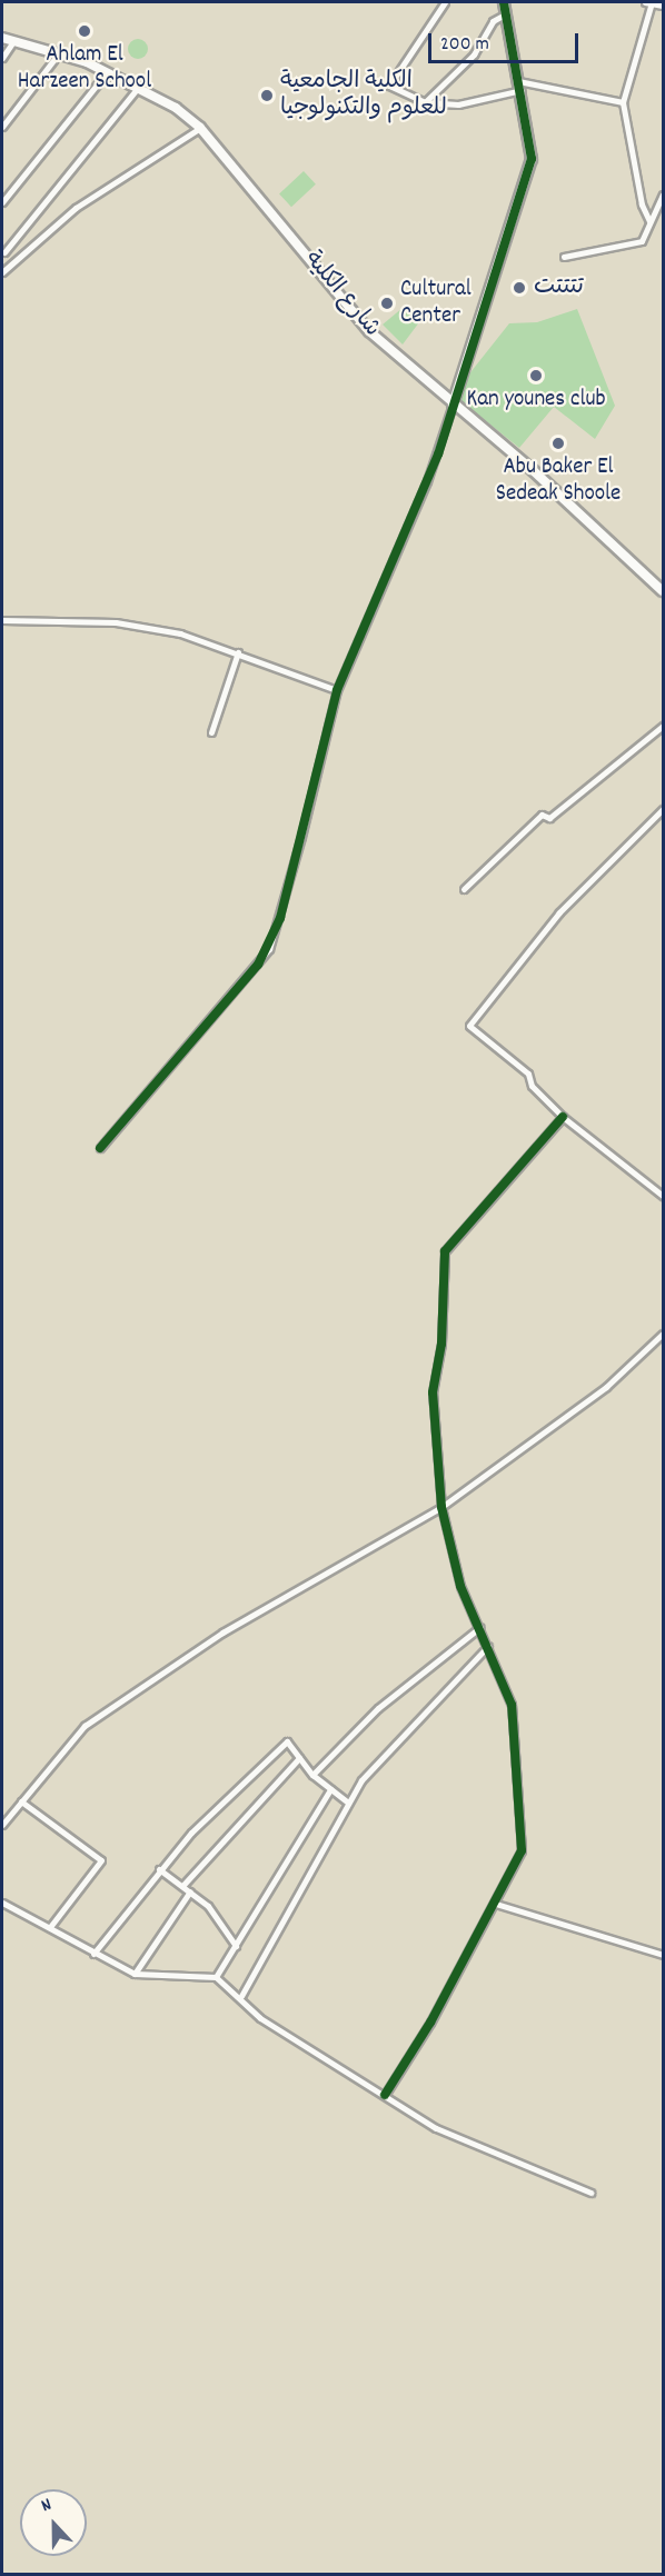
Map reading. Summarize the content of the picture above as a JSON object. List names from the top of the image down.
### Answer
{
  "streets": {
    "street": ["شارع الكلية"]
  },
  "places": [
    "Ahlam El Harzeen School",
    "الكلية الجامعية للعلوم والتكنولوجيا",
    "تتتتت",
    "Cultural Center",
    "Kan younes club",
    "Abu Baker El Sedeak Shoole"
  ],
  "scale_bar": "200 m",
  "north": "top"
}
